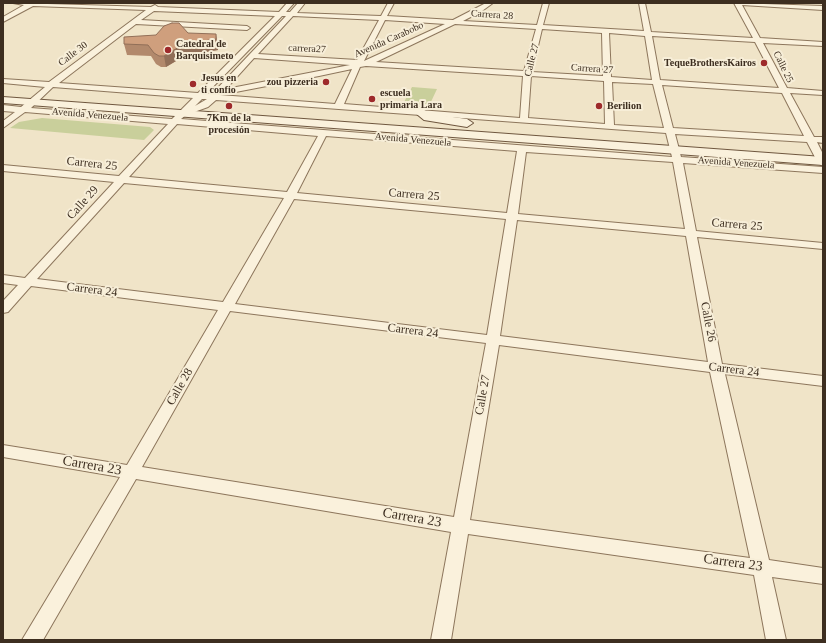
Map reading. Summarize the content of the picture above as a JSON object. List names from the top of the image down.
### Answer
{
  "streets": {
    "street": [
      "Carrera 28",
      "Avenida Carabobo",
      "carrera27",
      "Calle 30",
      "Calle 27",
      "Calle 25",
      "Carrera 27",
      "Avenida Venezuela",
      "Carrera 25",
      "Calle 29",
      "Carrera 24",
      "Calle 26",
      "Calle 28",
      "Carrera 23"
    ]
  },
  "crossings": [
    ["Carrera 28", "Avenida Carabobo"],
    ["Carrera 28", "Calle 30"],
    ["Carrera 28", "Calle 27"],
    ["Carrera 28", "Calle 25"],
    ["Carrera 28", "Calle 26"],
    ["Avenida Carabobo", "carrera27"],
    ["Avenida Carabobo", "Carrera 27"],
    ["Avenida Carabobo", "Avenida Venezuela"],
    ["carrera27", "Carrera 27"],
    ["Calle 30", "Avenida Venezuela"],
    ["Calle 27", "Carrera 27"],
    ["Calle 27", "Avenida Venezuela"],
    ["Calle 27", "Carrera 25"],
    ["Calle 27", "Carrera 24"],
    ["Calle 27", "Carrera 23"],
    ["Calle 25", "Carrera 27"],
    ["Calle 25", "Avenida Venezuela"],
    ["Carrera 27", "Calle 26"],
    ["Avenida Venezuela", "Calle 29"],
    ["Avenida Venezuela", "Calle 26"],
    ["Avenida Venezuela", "Calle 28"],
    ["Carrera 25", "Calle 29"],
    ["Carrera 25", "Calle 26"],
    ["Carrera 25", "Calle 28"],
    ["Calle 29", "Carrera 24"],
    ["Carrera 24", "Calle 26"],
    ["Carrera 24", "Calle 28"],
    ["Calle 26", "Carrera 23"],
    ["Calle 28", "Carrera 23"]
  ],
  "places": [
    "Catedral de Barquisimeto",
    "TequeBrothersKairos",
    "zou pizzeria",
    "Jesus en ti confio",
    "escuela primaria Lara",
    "7Km de la procesión",
    "Berilion"
  ]
}
